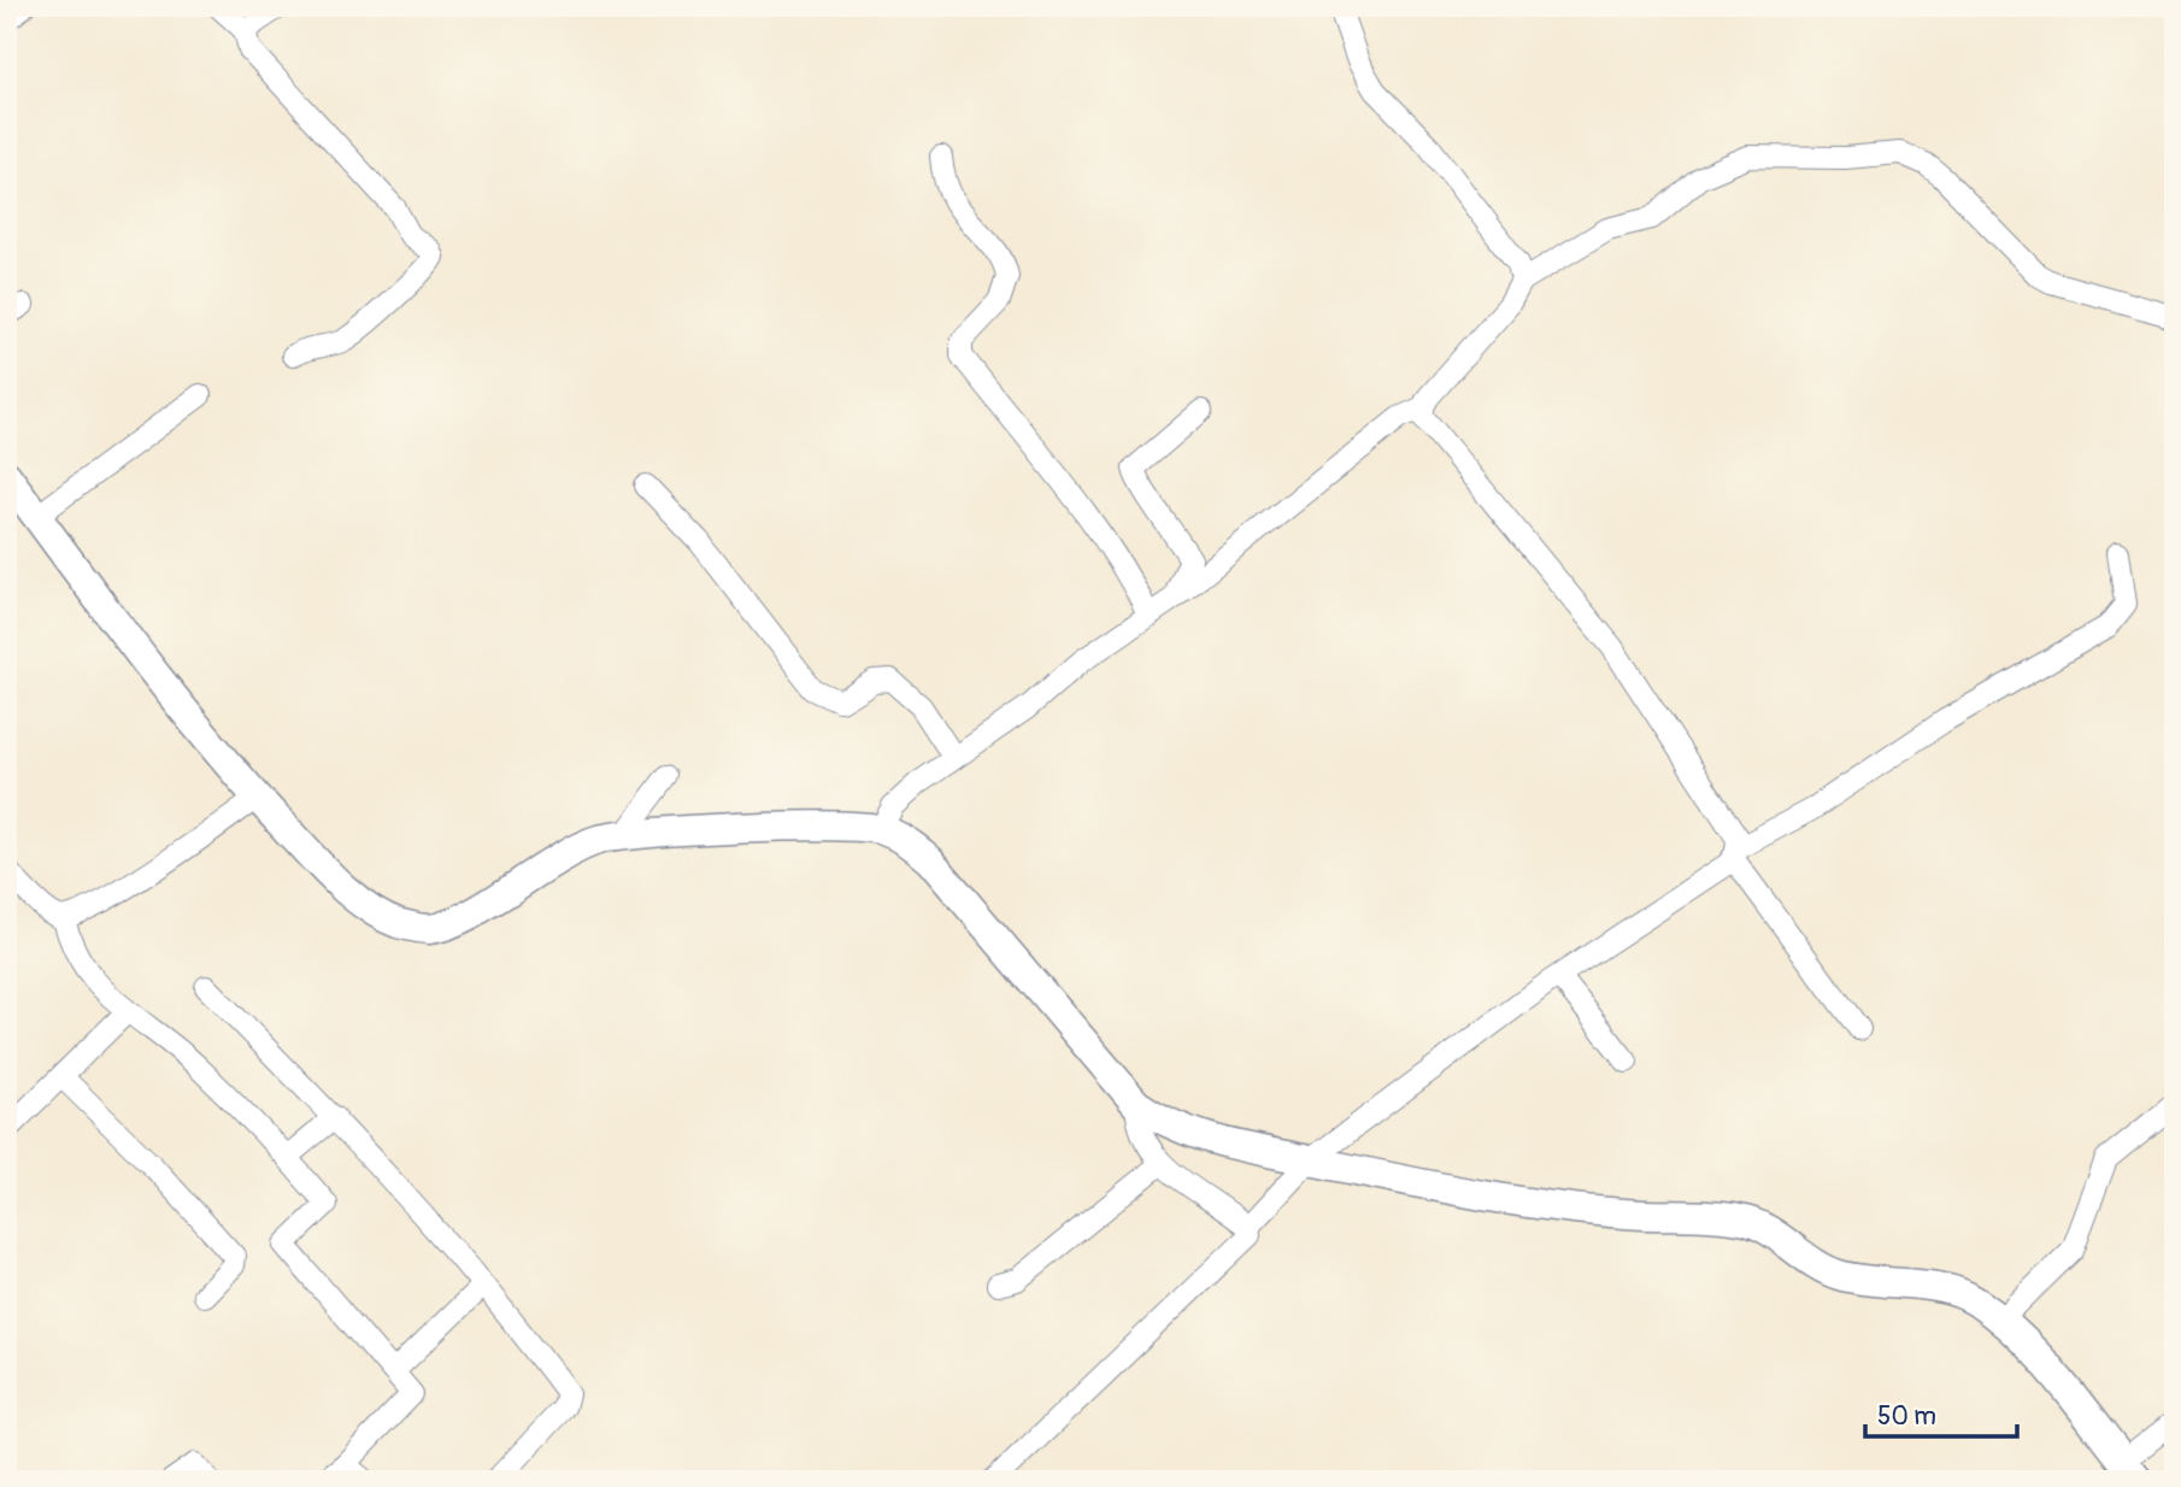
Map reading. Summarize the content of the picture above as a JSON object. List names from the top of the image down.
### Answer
{
  "scale_bar": "50 m"
}
